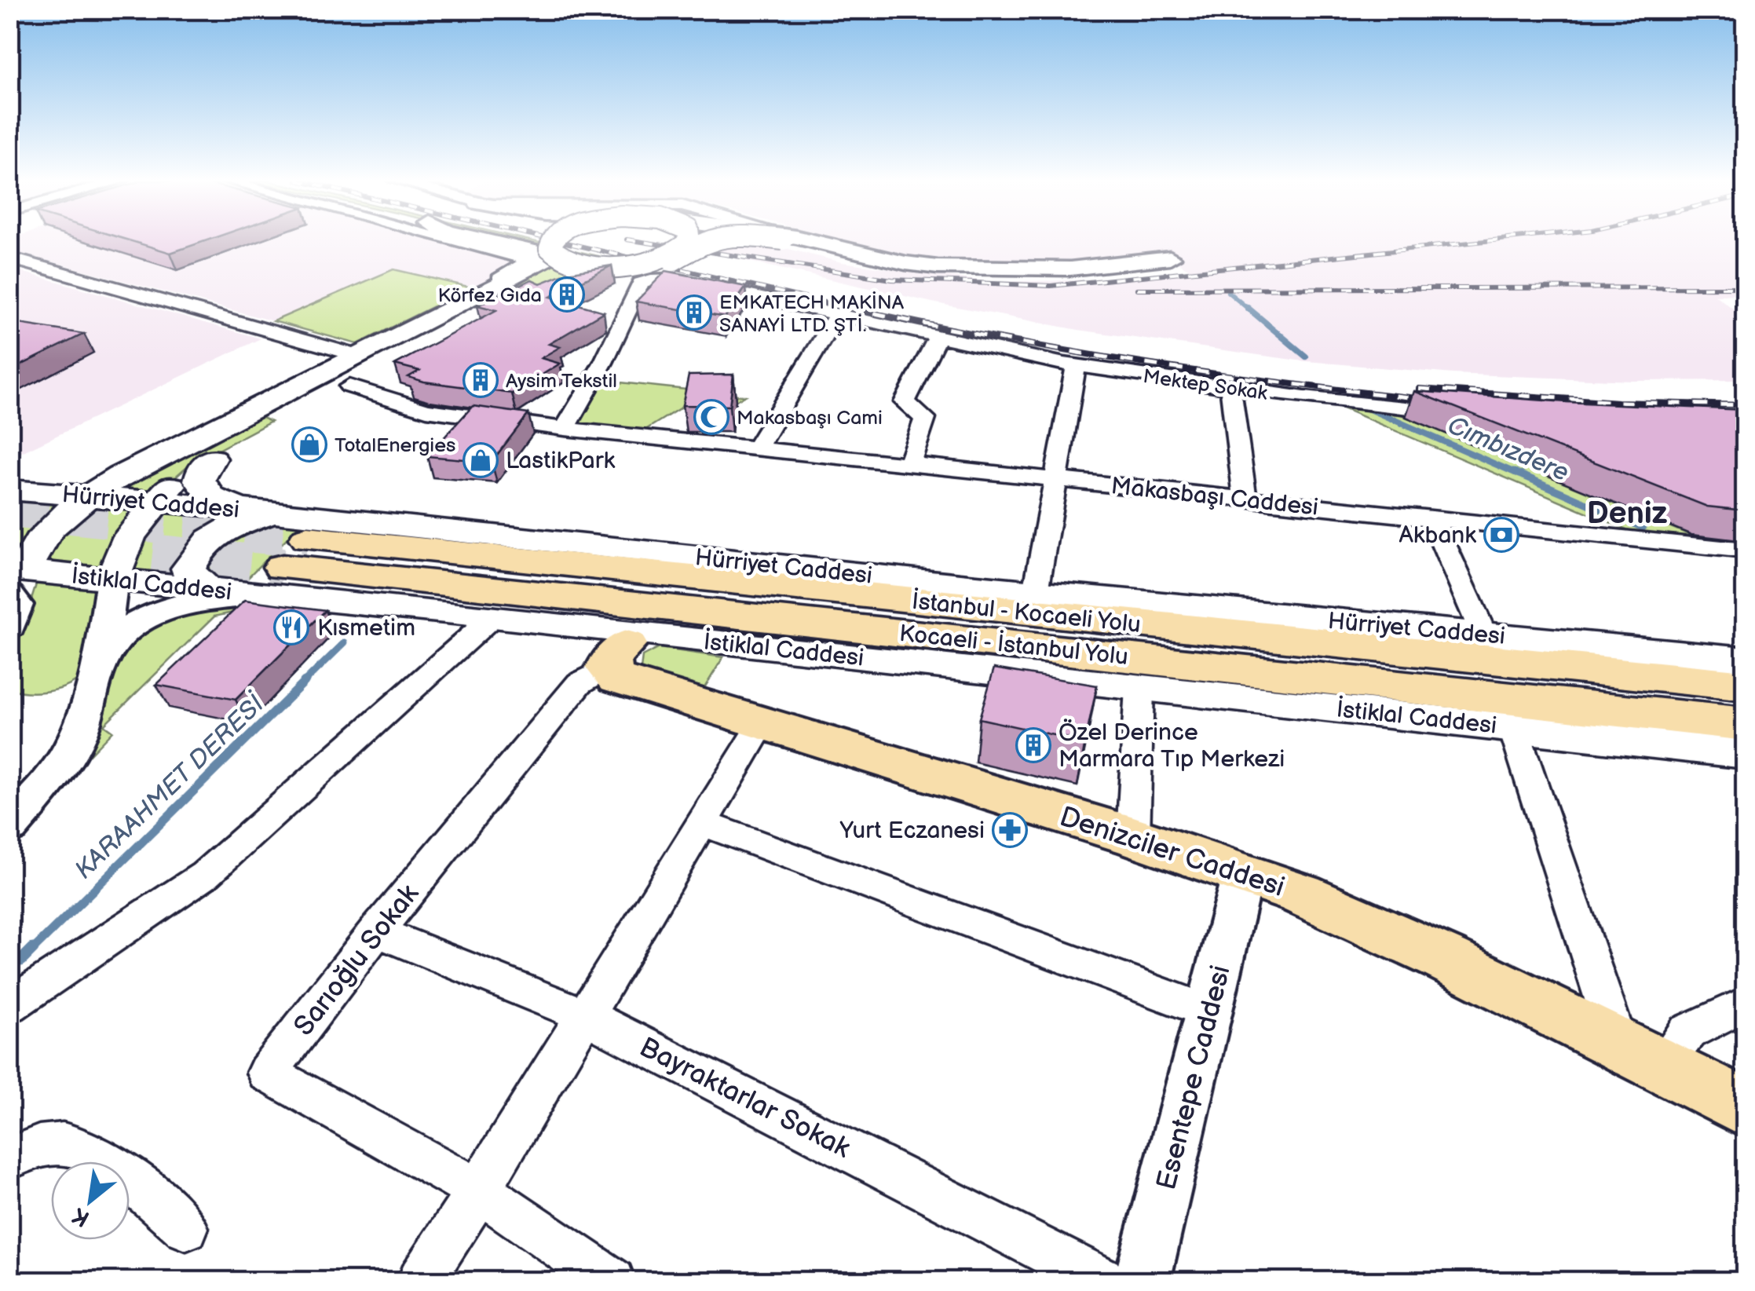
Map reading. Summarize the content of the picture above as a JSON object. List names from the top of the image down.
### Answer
{
  "streets": {
    "highway": ["İstanbul - Kocaeli Yolu", "Kocaeli - İstanbul Yolu"],
    "main road": ["Hürriyet Caddesi", "İstiklal Caddesi", "Denizciler Caddesi"],
    "street": [
      "Mektep Sokak",
      "Makasbaşı Caddesi",
      "Sarıoğlu Sokak",
      "Esentepe Caddesi",
      "Bayraktarlar Sokak"
    ]
  },
  "crossings": [
    ["Mektep Sokak", "Makasbaşı Caddesi"],
    ["Hürriyet Caddesi", "İstiklal Caddesi"],
    ["Hürriyet Caddesi", "İstanbul - Kocaeli Yolu"],
    ["Hürriyet Caddesi", "Kocaeli - İstanbul Yolu"],
    ["İstiklal Caddesi", "İstanbul - Kocaeli Yolu"],
    ["İstiklal Caddesi", "Kocaeli - İstanbul Yolu"],
    ["İstiklal Caddesi", "Denizciler Caddesi"],
    ["İstiklal Caddesi", "Sarıoğlu Sokak"],
    ["İstanbul - Kocaeli Yolu", "Kocaeli - İstanbul Yolu"],
    ["Denizciler Caddesi", "Sarıoğlu Sokak"],
    ["Denizciler Caddesi", "Esentepe Caddesi"],
    ["Sarıoğlu Sokak", "Bayraktarlar Sokak"]
  ],
  "districts": ["Deniz"],
  "water": ["Cımbızdere", "KARAAHMET DERESİ"],
  "places": {
    "building": [
      "Körfez Gıda",
      "EMKATECH MAKİNA SANAYİ LTD. ŞTİ.",
      "Aysim Tekstil",
      "Özel Derince Marmara Tıp Merkezi"
    ],
    "mosque": ["Makasbaşı Cami"],
    "shop": ["TotalEnergies", "LastikPark"],
    "bank": ["Akbank"],
    "restaurant": ["Kısmetim"],
    "pharmacy": ["Yurt Eczanesi"]
  },
  "north": "bottom left"
}
